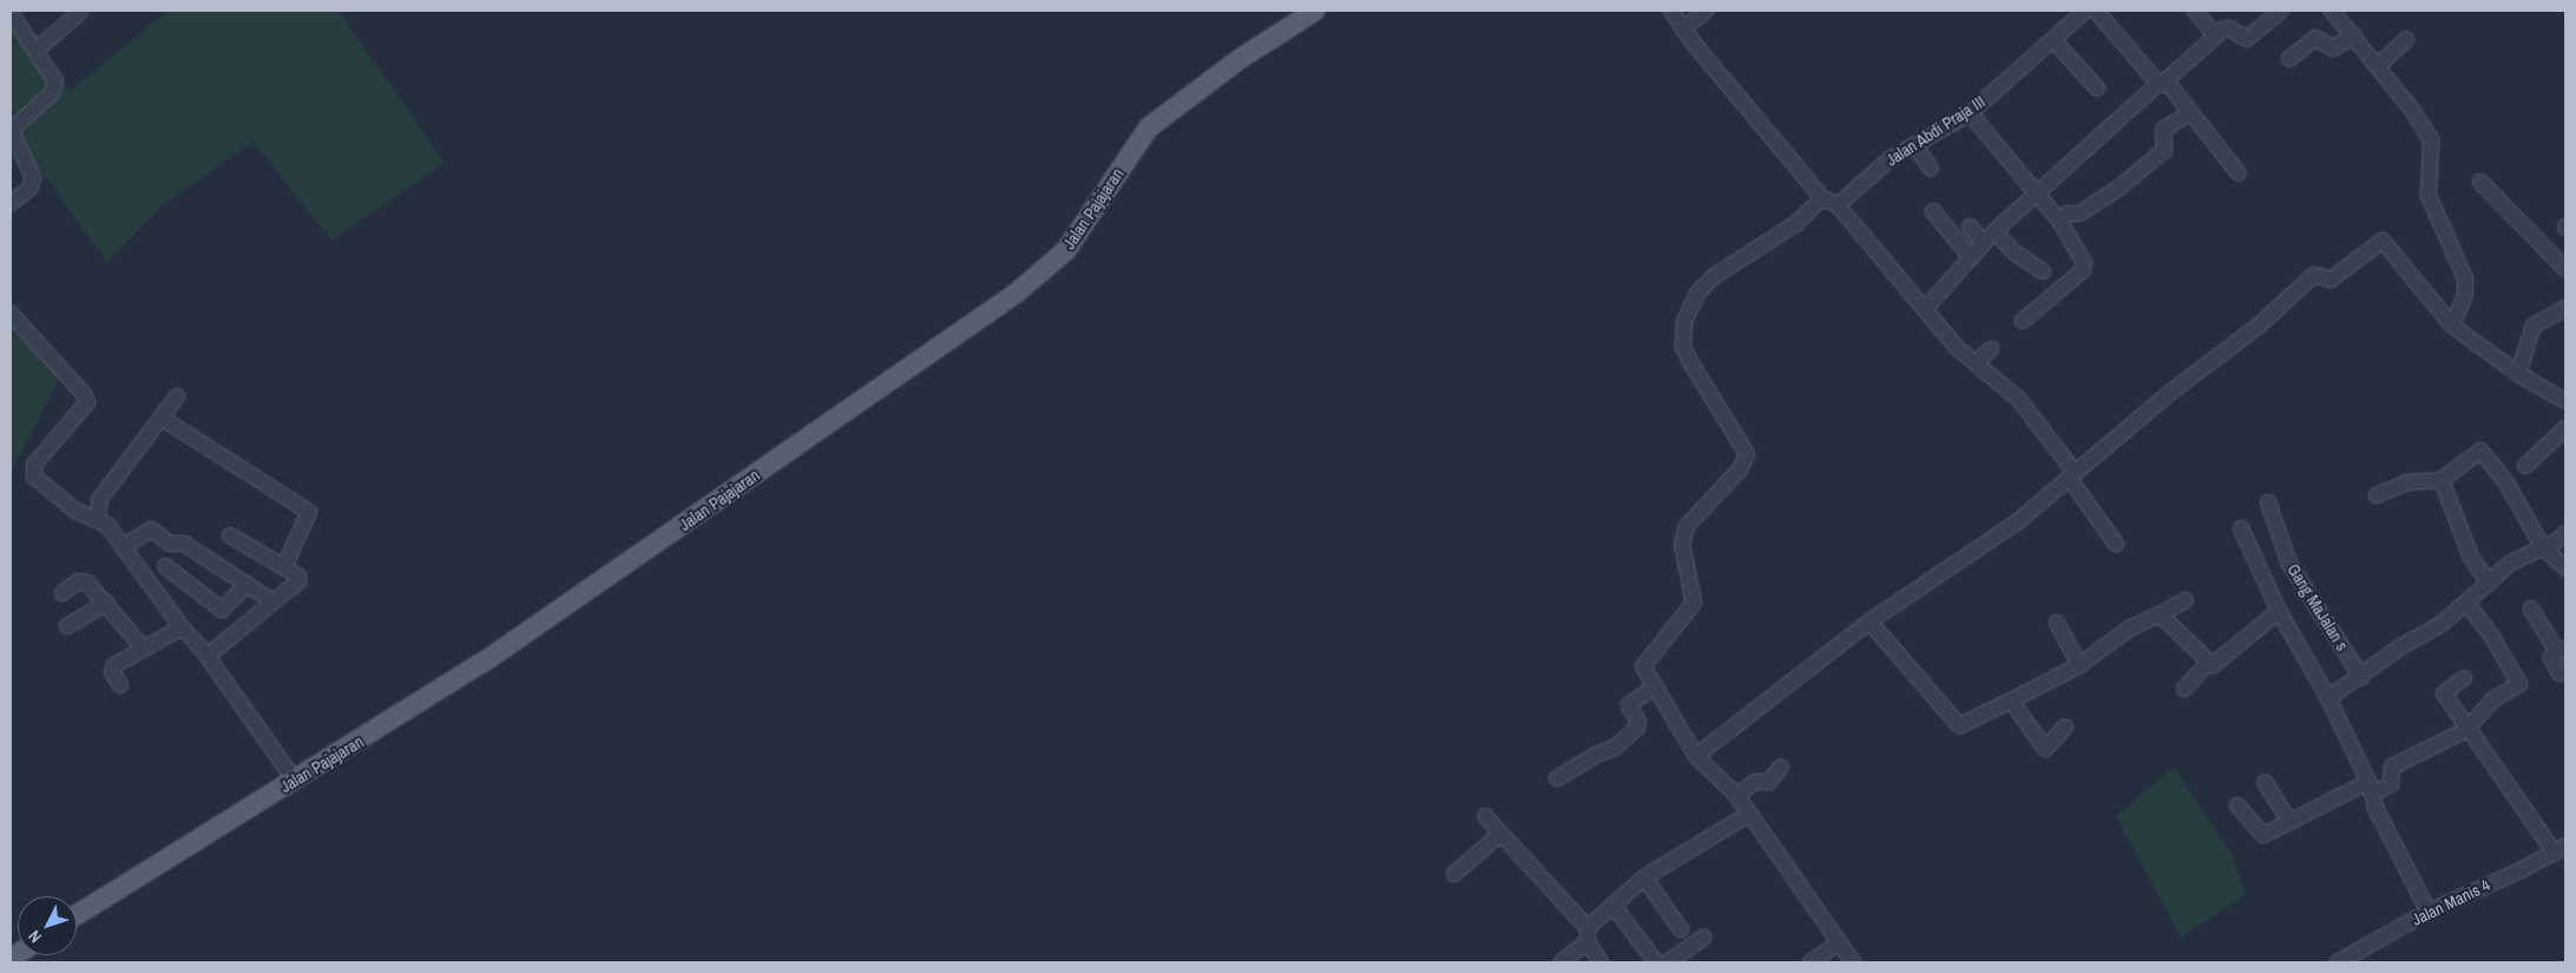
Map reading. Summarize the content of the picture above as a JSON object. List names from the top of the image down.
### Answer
{
  "streets": {
    "main road": ["Jalan Pajajaran"],
    "street": ["Jalan Abdi Praja III", "Gang MaJalan s", "Jalan Manis 4"]
  },
  "north": "bottom left"
}
